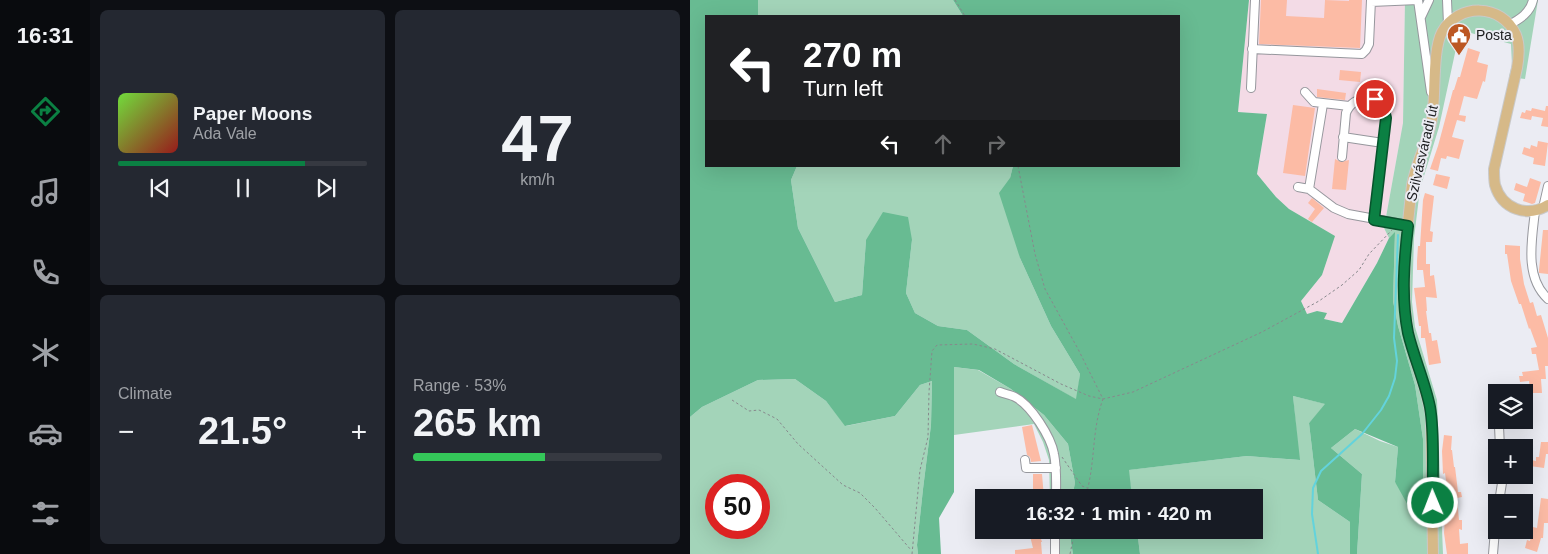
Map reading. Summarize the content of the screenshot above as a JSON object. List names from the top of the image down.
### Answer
{
  "streets": {
    "main road": ["Szilvásváradi út"]
  },
  "places": {
    "public building": ["Posta"]
  },
  "page": {
    "tabs": "16:31",
    "tile": [
      ["47", "km/h"],
      "Climate",
      ["Range · 53%", "265 km"]
    ],
    "turn": ["270 m", "Turn left"],
    "song": ["Paper Moons", "Ada Vale"],
    "map_buttons": ["+", "−"],
    "heat": ["−", "21.5°", "+"],
    "limit": "50",
    "trip": "16:32 · 1 min · 420 m"
  }
}
